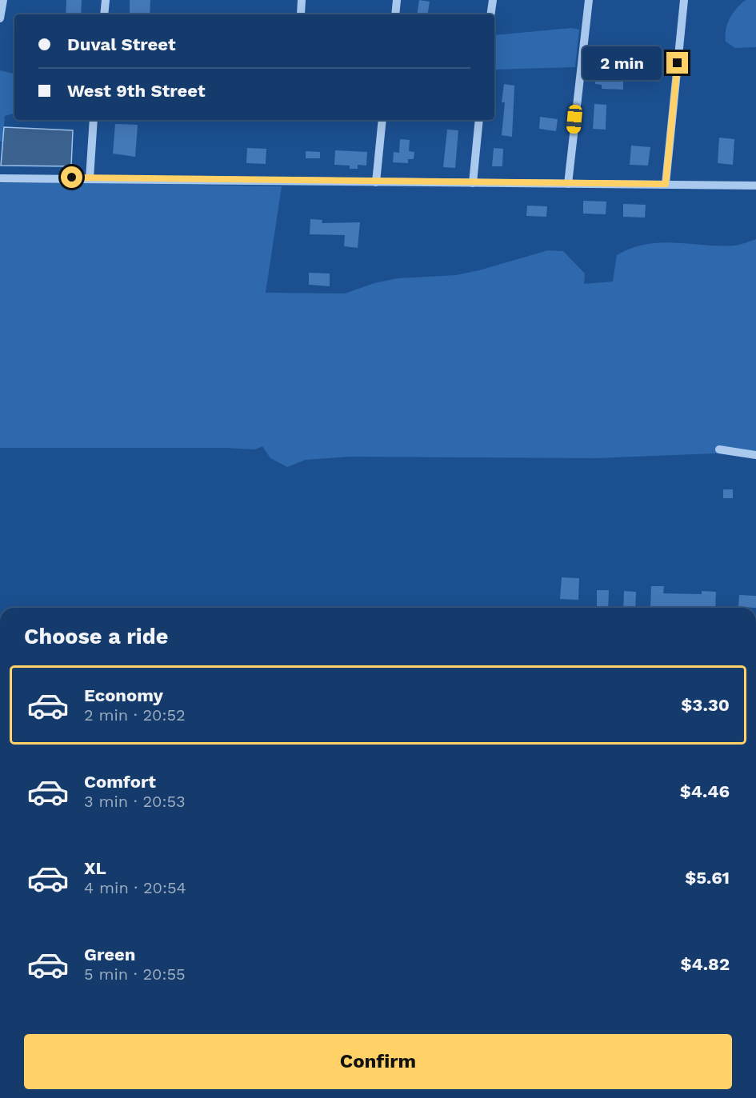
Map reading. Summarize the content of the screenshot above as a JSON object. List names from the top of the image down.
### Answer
{
  "page": {
    "banner": ["Duval Street", "West 9th Street"],
    "bubble": "2 min",
    "heading": "Choose a ride",
    "list": [
      {
        "name": "Economy",
        "note": "2 min · 20:52",
        "value": "$3.30"
      },
      {
        "name": "Comfort",
        "note": "3 min · 20:53",
        "value": "$4.46"
      },
      {
        "name": "XL",
        "note": "4 min · 20:54",
        "value": "$5.61"
      },
      {
        "name": "Green",
        "note": "5 min · 20:55",
        "value": "$4.82"
      }
    ],
    "buttons": "Confirm"
  }
}
